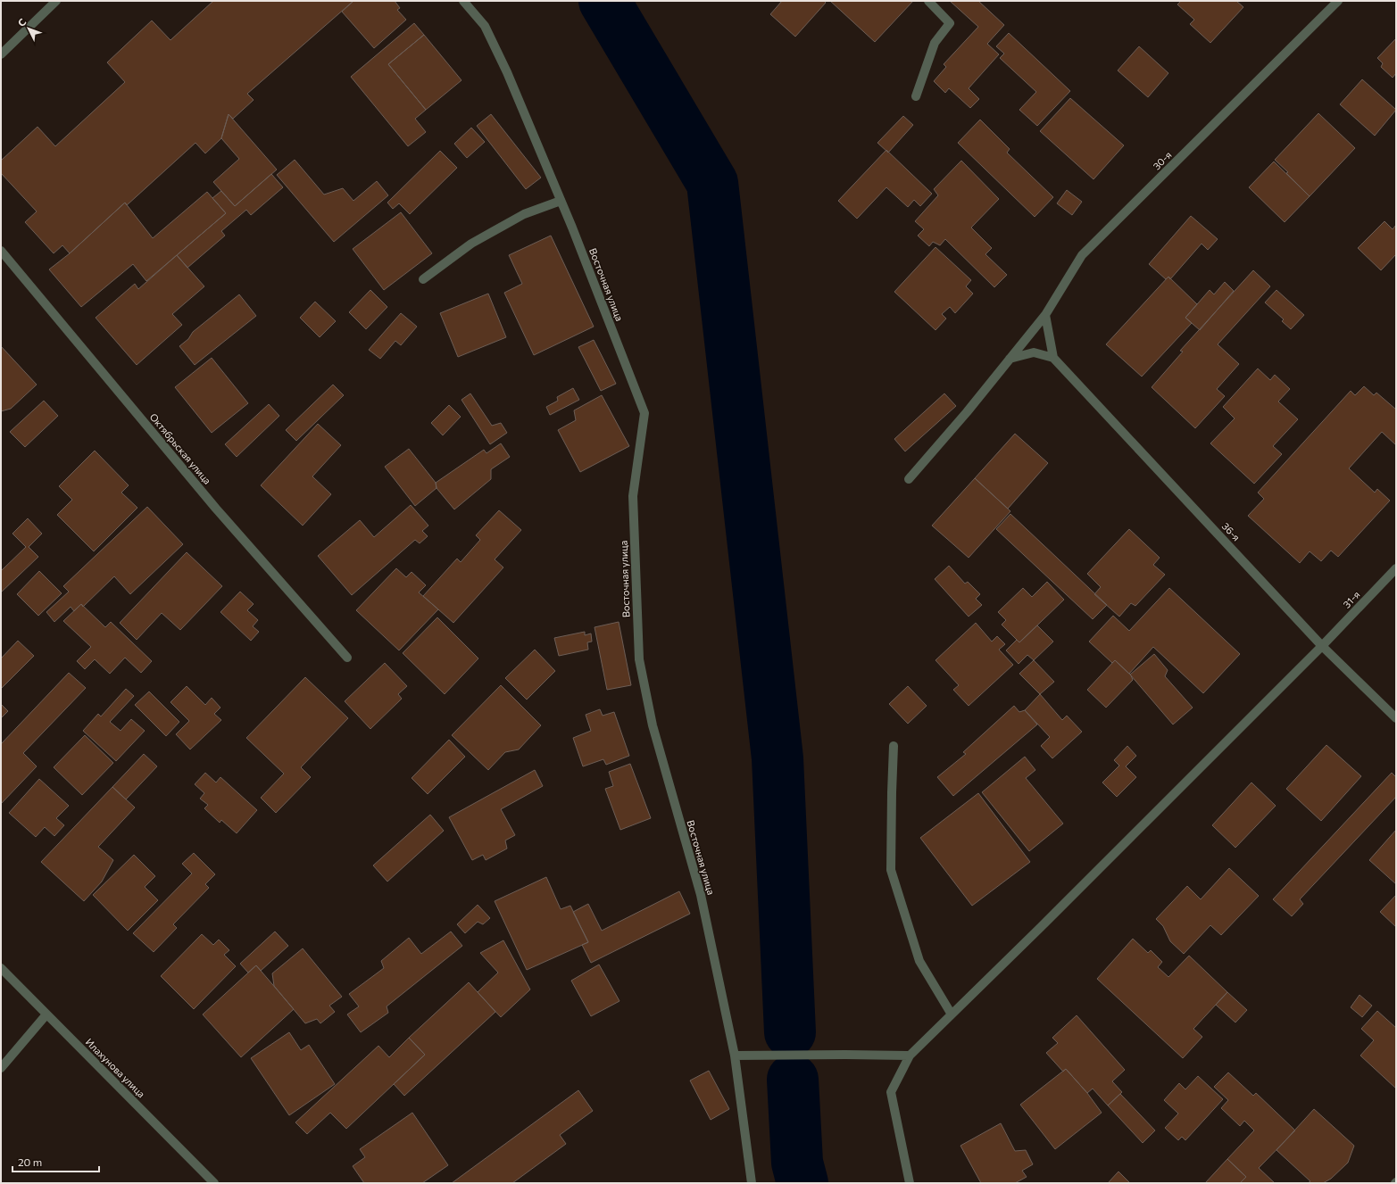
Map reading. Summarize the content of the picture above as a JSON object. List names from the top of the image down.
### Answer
{
  "streets": {
    "street": [
      "30-я",
      "Восточная улица",
      "Октябрьская улица",
      "36-я",
      "31-я",
      "Илахунова улица"
    ]
  },
  "crossings": [
    ["36-я", "31-я"]
  ],
  "scale_bar": "20 m",
  "north": "top left"
}
